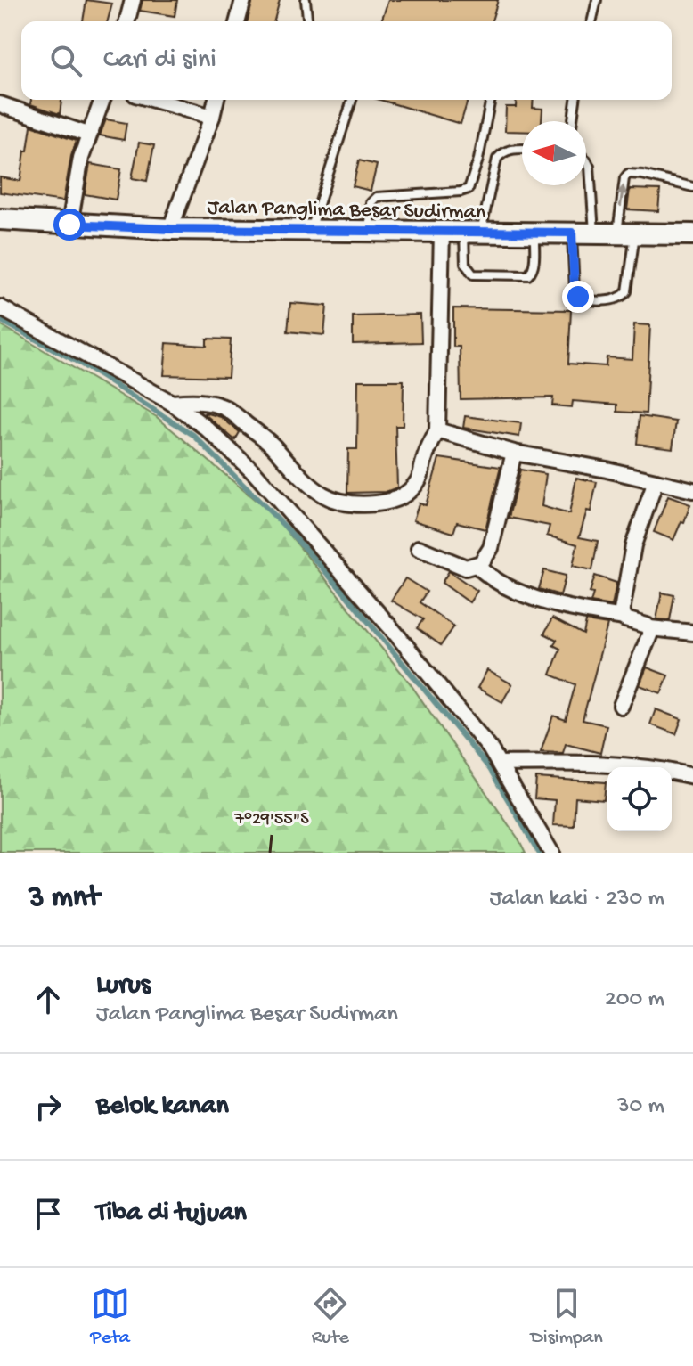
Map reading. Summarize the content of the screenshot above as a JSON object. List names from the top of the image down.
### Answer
{
  "streets": {
    "main road": ["Jalan Panglima Besar Sudirman"]
  },
  "north": "left",
  "page": {
    "search": "Cari di sini",
    "heading": ["3 mnt", "Jalan kaki · 230 m"],
    "list": [
      ["Lurus", "Jalan Panglima Besar Sudirman", "200 m"],
      ["Belok kanan", "30 m"],
      "Tiba di tujuan"
    ],
    "nav": ["Peta", "Rute", "Disimpan"]
  },
  "coordinates": ["7°29'55\"S"]
}
